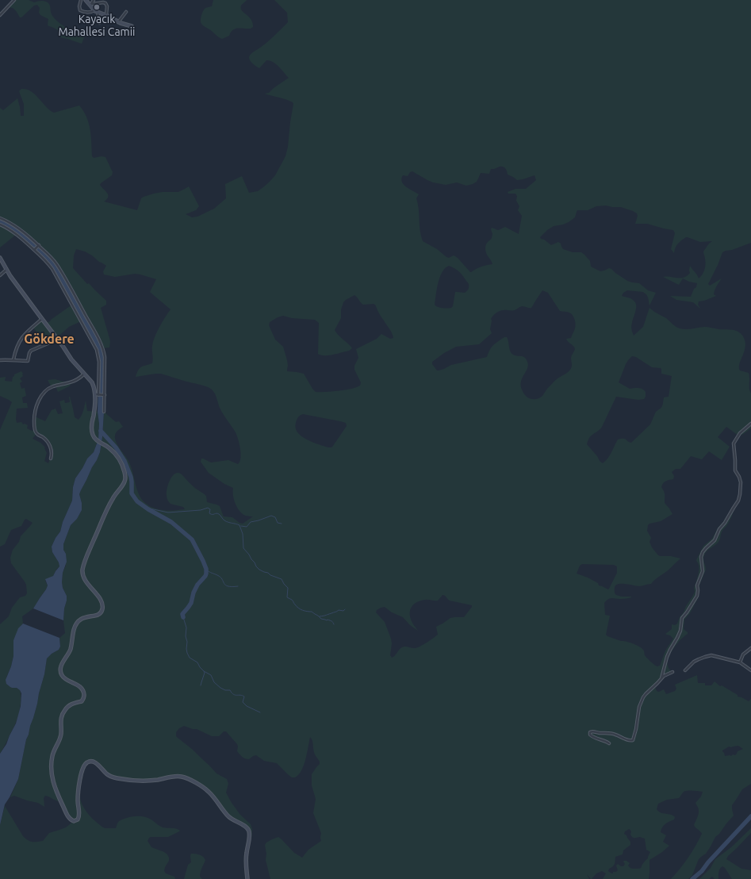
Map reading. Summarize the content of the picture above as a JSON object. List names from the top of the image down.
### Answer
{
  "districts": ["Gökdere"],
  "places": ["Kayacık Mahallesi Camii"]
}
